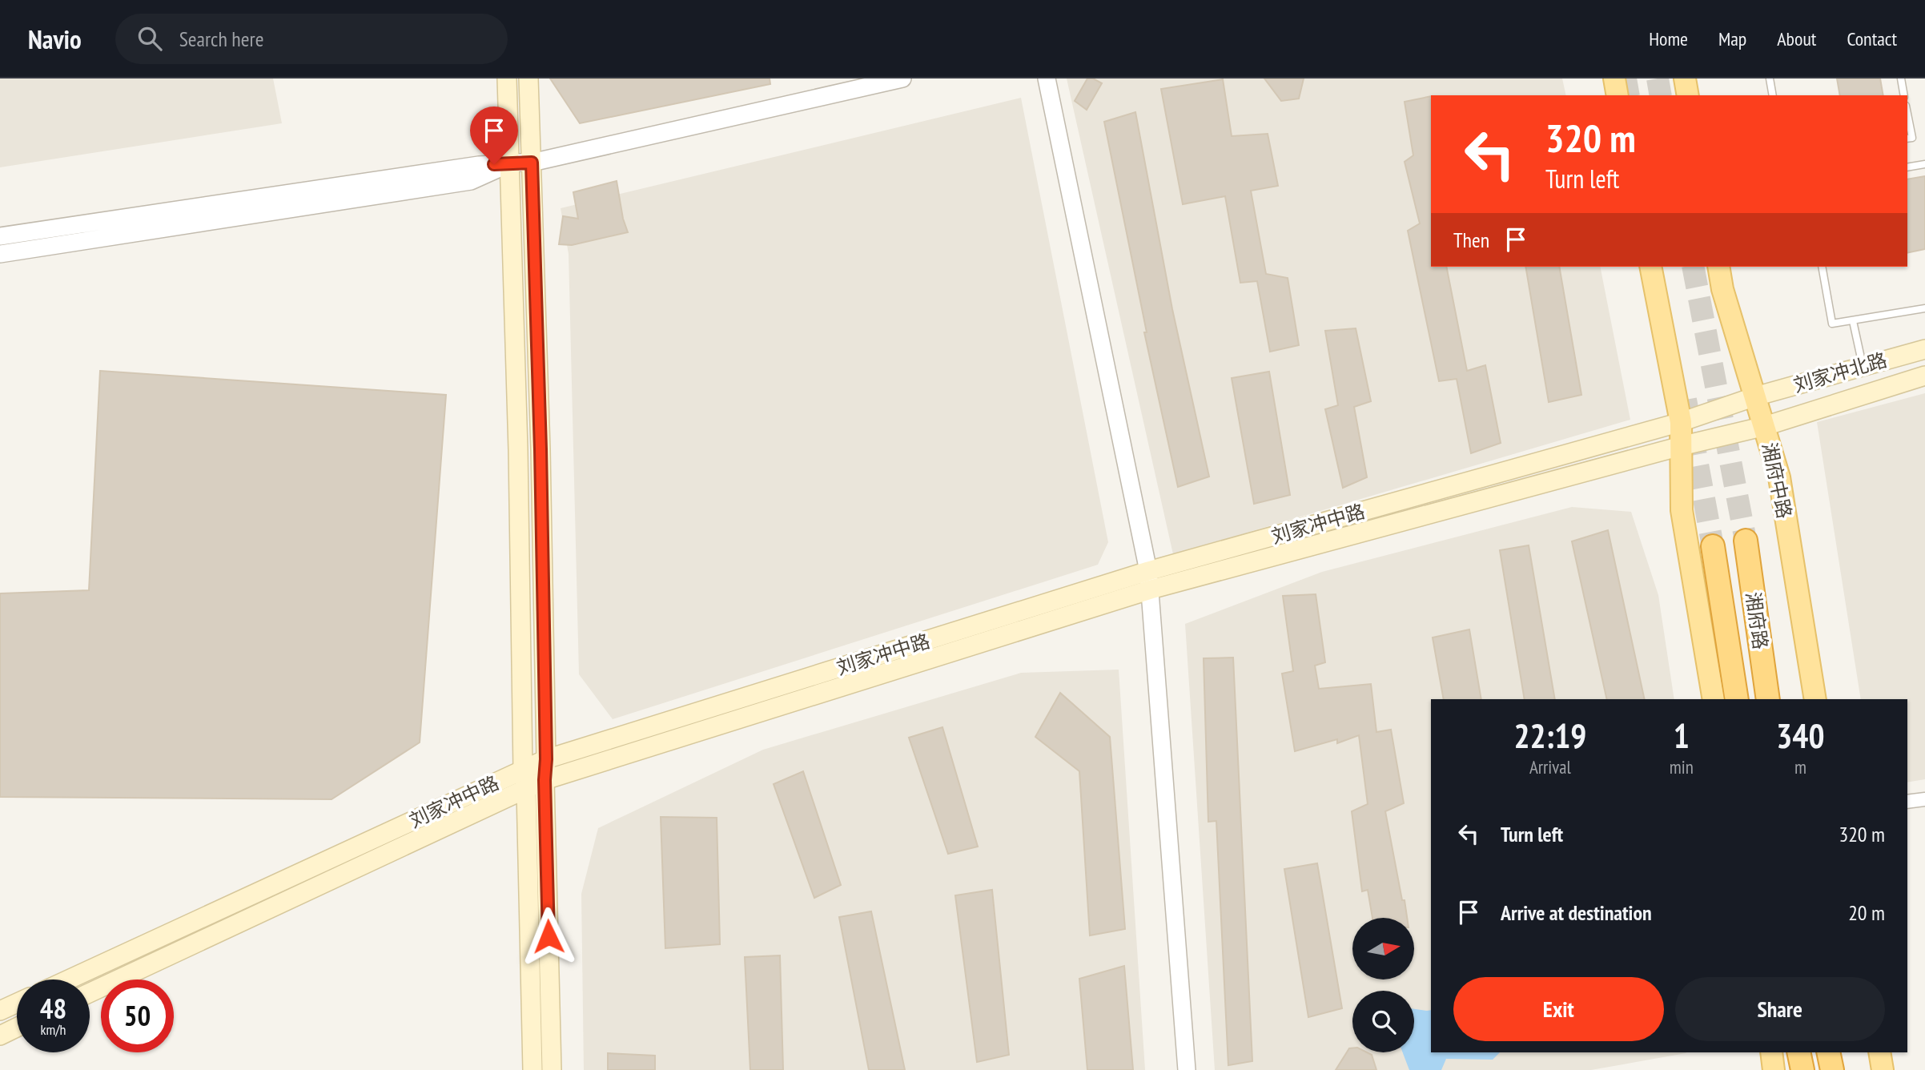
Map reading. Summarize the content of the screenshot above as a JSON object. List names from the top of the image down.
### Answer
{
  "streets": {
    "highway": ["湘府路"],
    "main road": ["刘家冲北路", "湘府中路", "刘家冲中路"]
  },
  "crossings": [
    ["刘家冲北路", "湘府中路"],
    ["刘家冲北路", "刘家冲中路"],
    ["湘府中路", "刘家冲中路"]
  ],
  "north": "right",
  "page": {
    "header": "Navio",
    "search": "Search here",
    "nav": [
      "Home",
      "Map",
      "About",
      "Contact"
    ],
    "turn": ["320 m", "Turn left"],
    "then": "Then",
    "eta": [
      "22:19",
      "Arrival",
      "1",
      "min",
      "340",
      "m"
    ],
    "list": [
      {
        "name": "Turn left",
        "value": "320 m"
      },
      {
        "name": "Arrive at destination",
        "value": "20 m"
      }
    ],
    "buttons": ["Exit", "Share"],
    "speed": "48 km/h",
    "limit": "50"
  }
}
